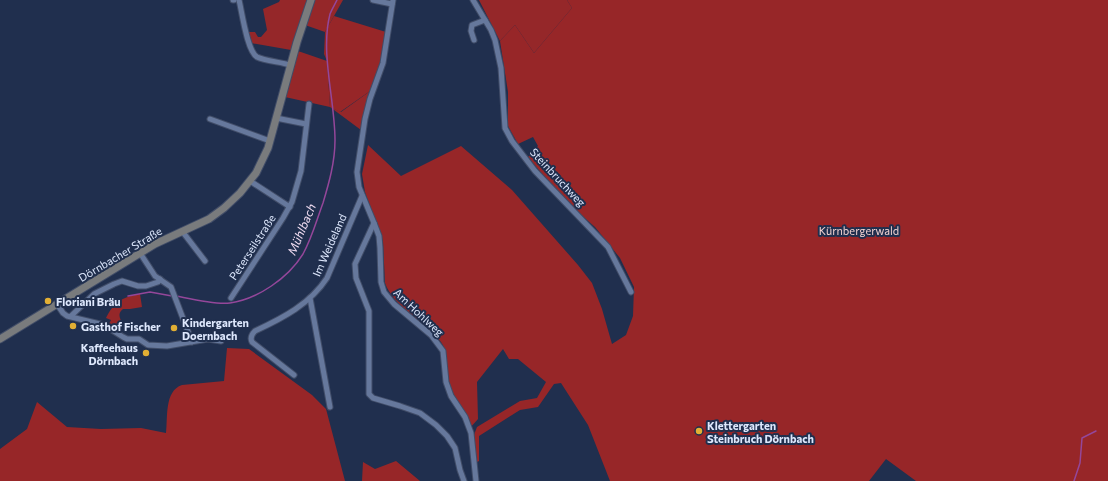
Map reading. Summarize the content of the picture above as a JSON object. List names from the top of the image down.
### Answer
{
  "streets": {
    "street": [
      "Steinbruchweg",
      "Im Weideland",
      "Peterseilstraße",
      "Dörnbacher Straße",
      "Am Hohlweg"
    ]
  },
  "crossings": [
    ["Im Weideland", "Am Hohlweg"]
  ],
  "water": ["Mühlbach"],
  "parks": ["Kürnbergerwald"],
  "places": [
    "Floriani Bräu",
    "Gasthof Fischer",
    "Kindergarten Doernbach",
    "Kaffeehaus Dörnbach",
    "Klettergarten Steinbruch Dörnbach"
  ]
}
